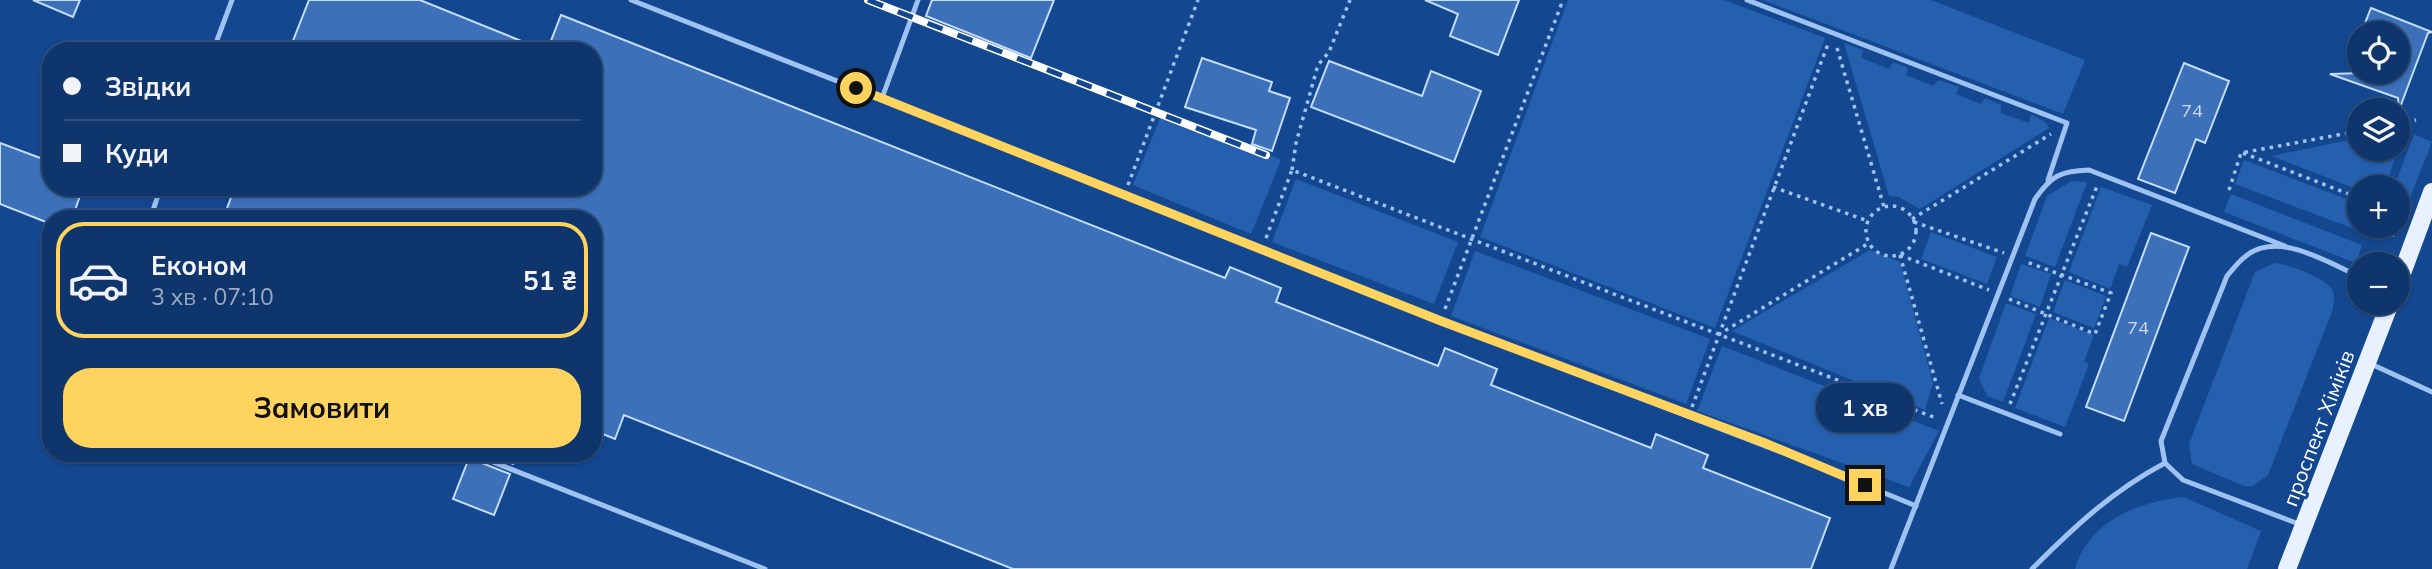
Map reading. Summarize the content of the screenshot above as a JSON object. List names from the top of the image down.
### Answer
{
  "streets": {
    "main road": ["проспект Хіміків"]
  },
  "house_numbers": ["74", "74"],
  "page": {
    "map_buttons": ["+", "−"],
    "banner": ["Звідки", "Куди"],
    "list": [
      {
        "name": "Економ",
        "note": "3 хв · 07:10",
        "value": "51 ₴"
      }
    ],
    "buttons": "Замовити",
    "bubble": "1 хв"
  }
}
